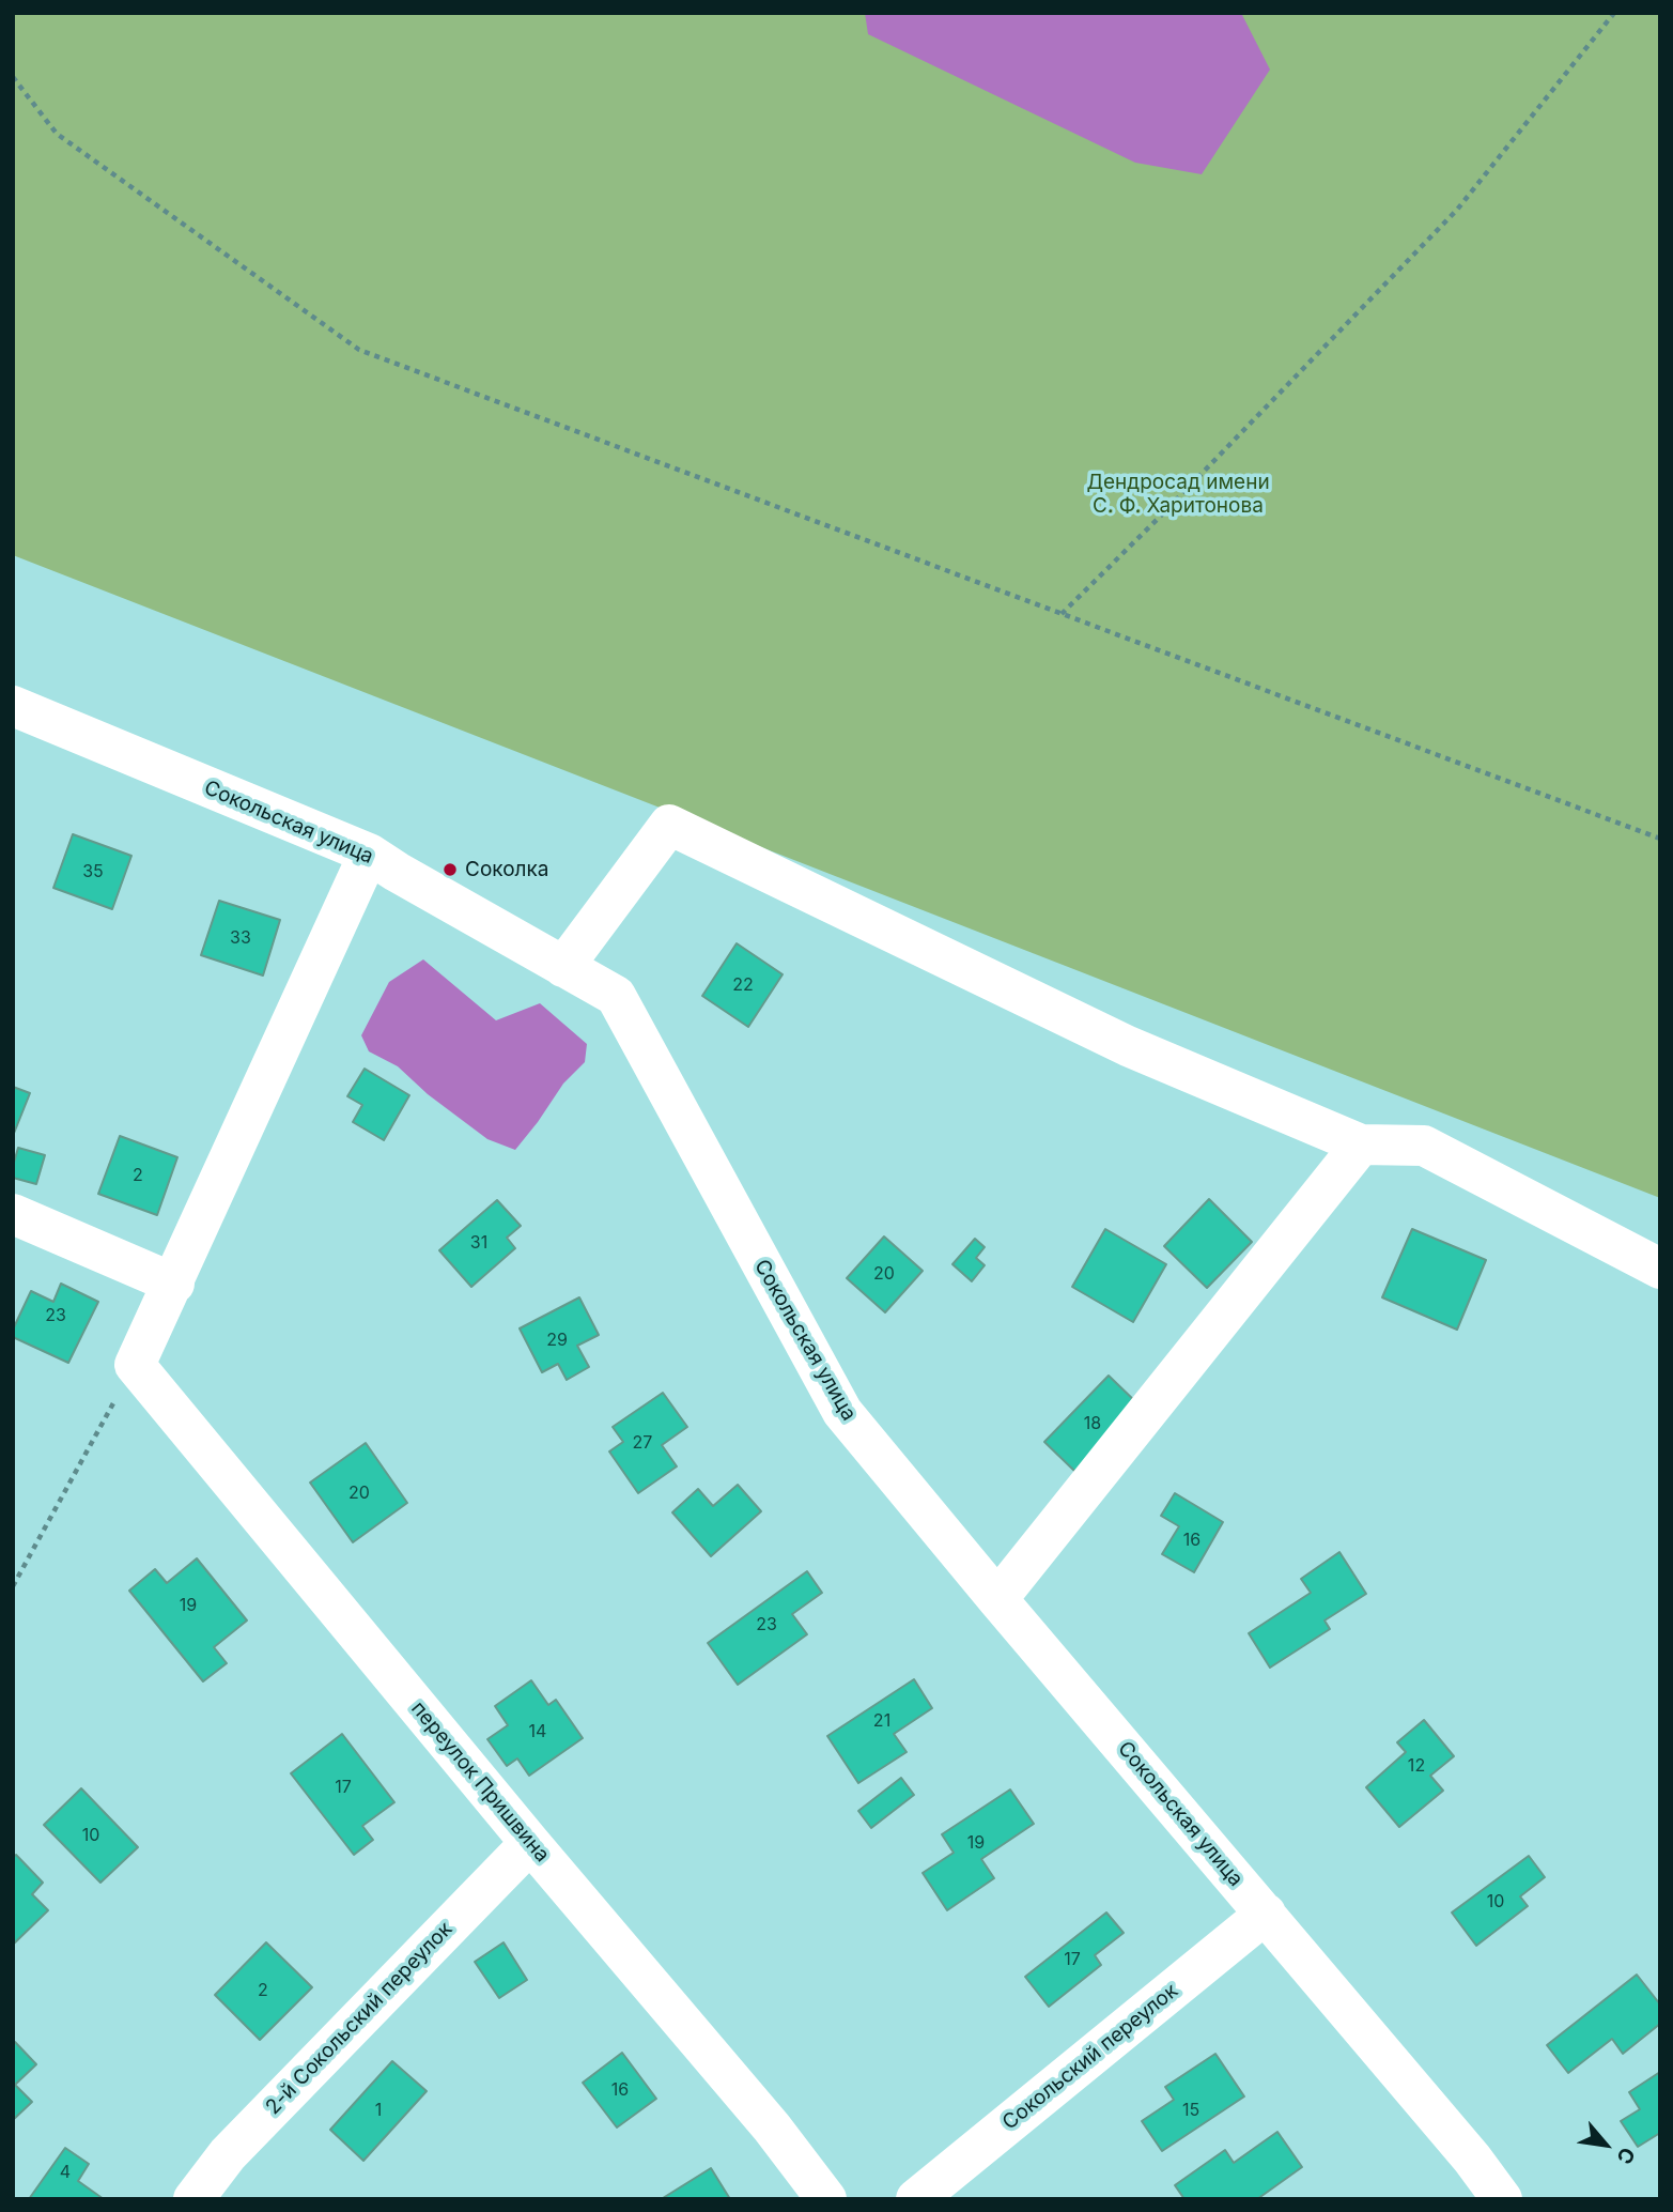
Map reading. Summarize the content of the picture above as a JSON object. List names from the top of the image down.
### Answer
{
  "streets": {
    "street": [
      "Сокольская улица",
      "переулок Пришвина",
      "2-й Сокольский переулок",
      "Сокольский переулок"
    ]
  },
  "crossings": [
    ["Сокольская улица", "Сокольский переулок"],
    ["переулок Пришвина", "2-й Сокольский переулок"]
  ],
  "parks": ["Дендросад имени С. Ф. Харитонова"],
  "places": ["Соколка"],
  "house_numbers": [
    "35",
    "33",
    "22",
    "2",
    "31",
    "20",
    "23",
    "29",
    "18",
    "27",
    "20",
    "16",
    "19",
    "23",
    "21",
    "14",
    "12",
    "17",
    "10",
    "19",
    "10",
    "17",
    "2",
    "16",
    "1",
    "15",
    "4"
  ],
  "north": "bottom right"
}
